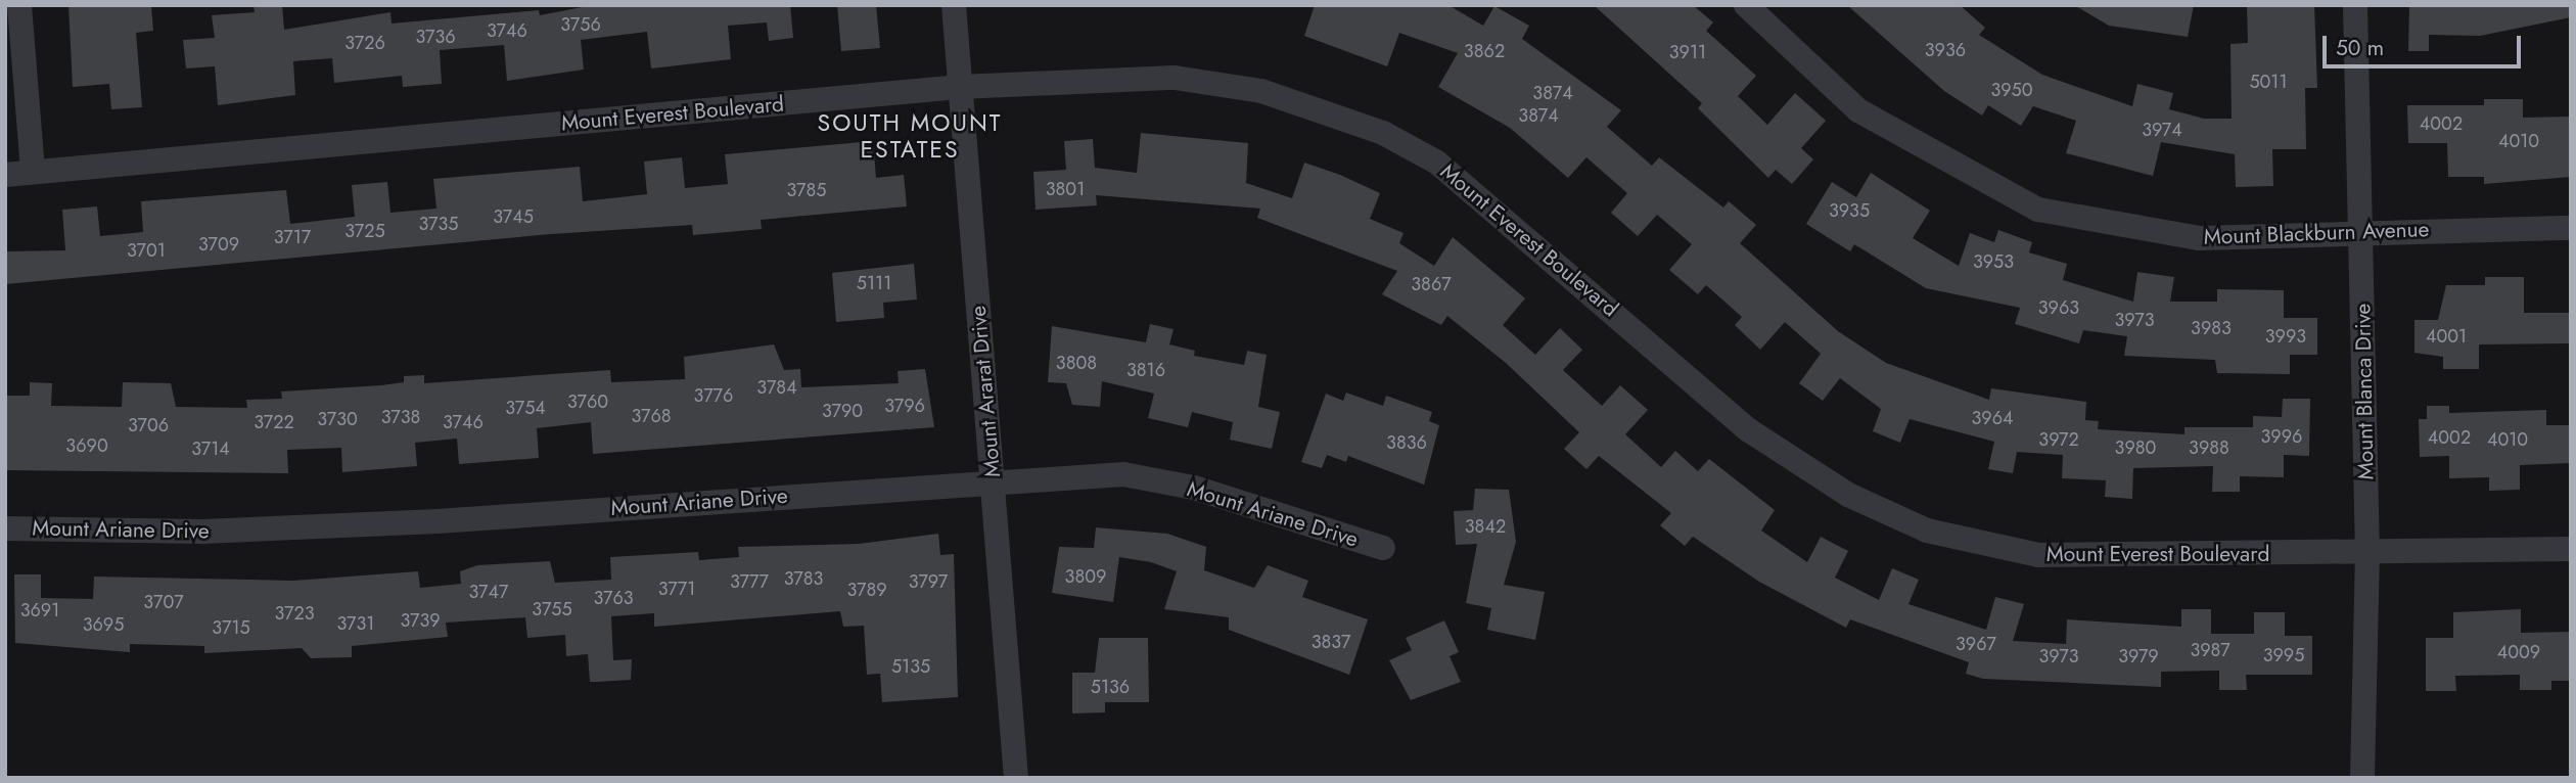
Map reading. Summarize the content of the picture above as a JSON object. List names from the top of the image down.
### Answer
{
  "streets": {
    "street": [
      "Mount Everest Boulevard",
      "Mount Blackburn Avenue",
      "Mount Ararat Drive",
      "Mount Blanca Drive",
      "Mount Ariane Drive"
    ]
  },
  "crossings": [
    ["Mount Everest Boulevard", "Mount Ararat Drive"],
    ["Mount Everest Boulevard", "Mount Blanca Drive"],
    ["Mount Blackburn Avenue", "Mount Blanca Drive"],
    ["Mount Ararat Drive", "Mount Ariane Drive"]
  ],
  "districts": ["SOUTH MOUNT ESTATES"],
  "house_numbers": [
    "3756",
    "3746",
    "3736",
    "3726",
    "3936",
    "3862",
    "3911",
    "5011",
    "3950",
    "3874",
    "3874",
    "4002",
    "3974",
    "4010",
    "3801",
    "3785",
    "3935",
    "3745",
    "3735",
    "3725",
    "3717",
    "3709",
    "3701",
    "3953",
    "5111",
    "3867",
    "3963",
    "3973",
    "3983",
    "3993",
    "4001",
    "3808",
    "3816",
    "3784",
    "3776",
    "3760",
    "3796",
    "3754",
    "3790",
    "3768",
    "3738",
    "3964",
    "3730",
    "3722",
    "3746",
    "3706",
    "3996",
    "4002",
    "3972",
    "4010",
    "3836",
    "3690",
    "3980",
    "3988",
    "3714",
    "3842",
    "3809",
    "3783",
    "3777",
    "3797",
    "3771",
    "3789",
    "3747",
    "3763",
    "3707",
    "3755",
    "3691",
    "3723",
    "3739",
    "3731",
    "3695",
    "3715",
    "3837",
    "3967",
    "3987",
    "4009",
    "3995",
    "3973",
    "3979",
    "5135",
    "5136"
  ],
  "scale_bar": "50 m"
}
